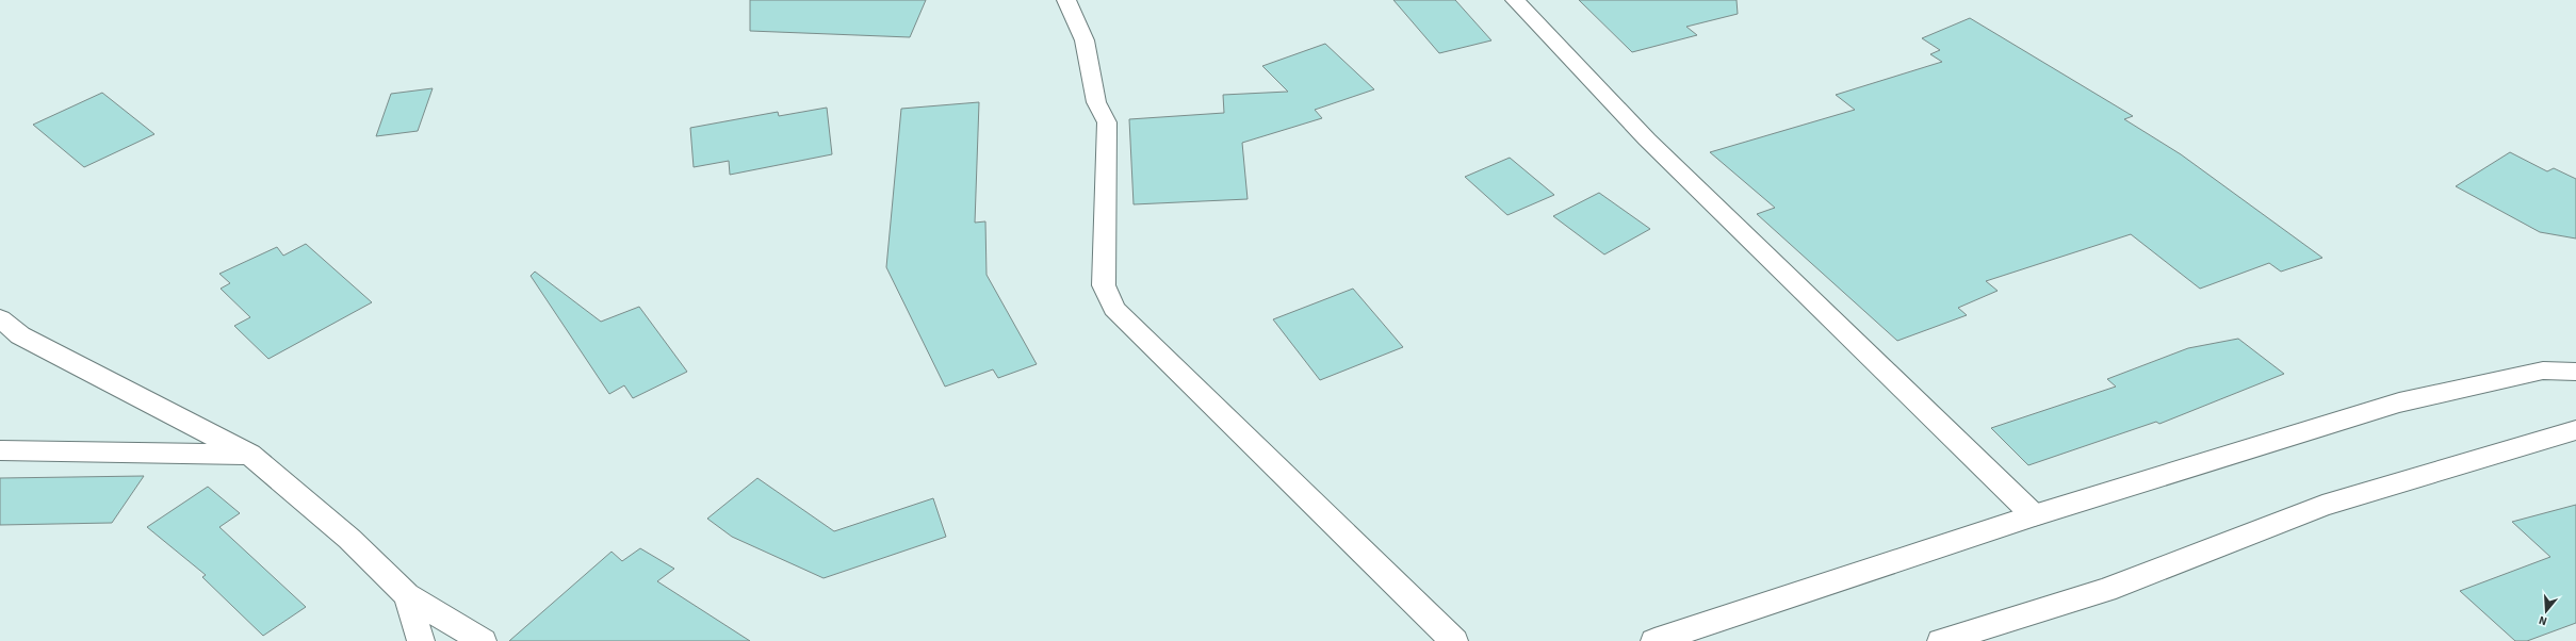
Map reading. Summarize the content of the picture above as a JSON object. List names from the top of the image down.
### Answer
{
  "north": "bottom"
}
